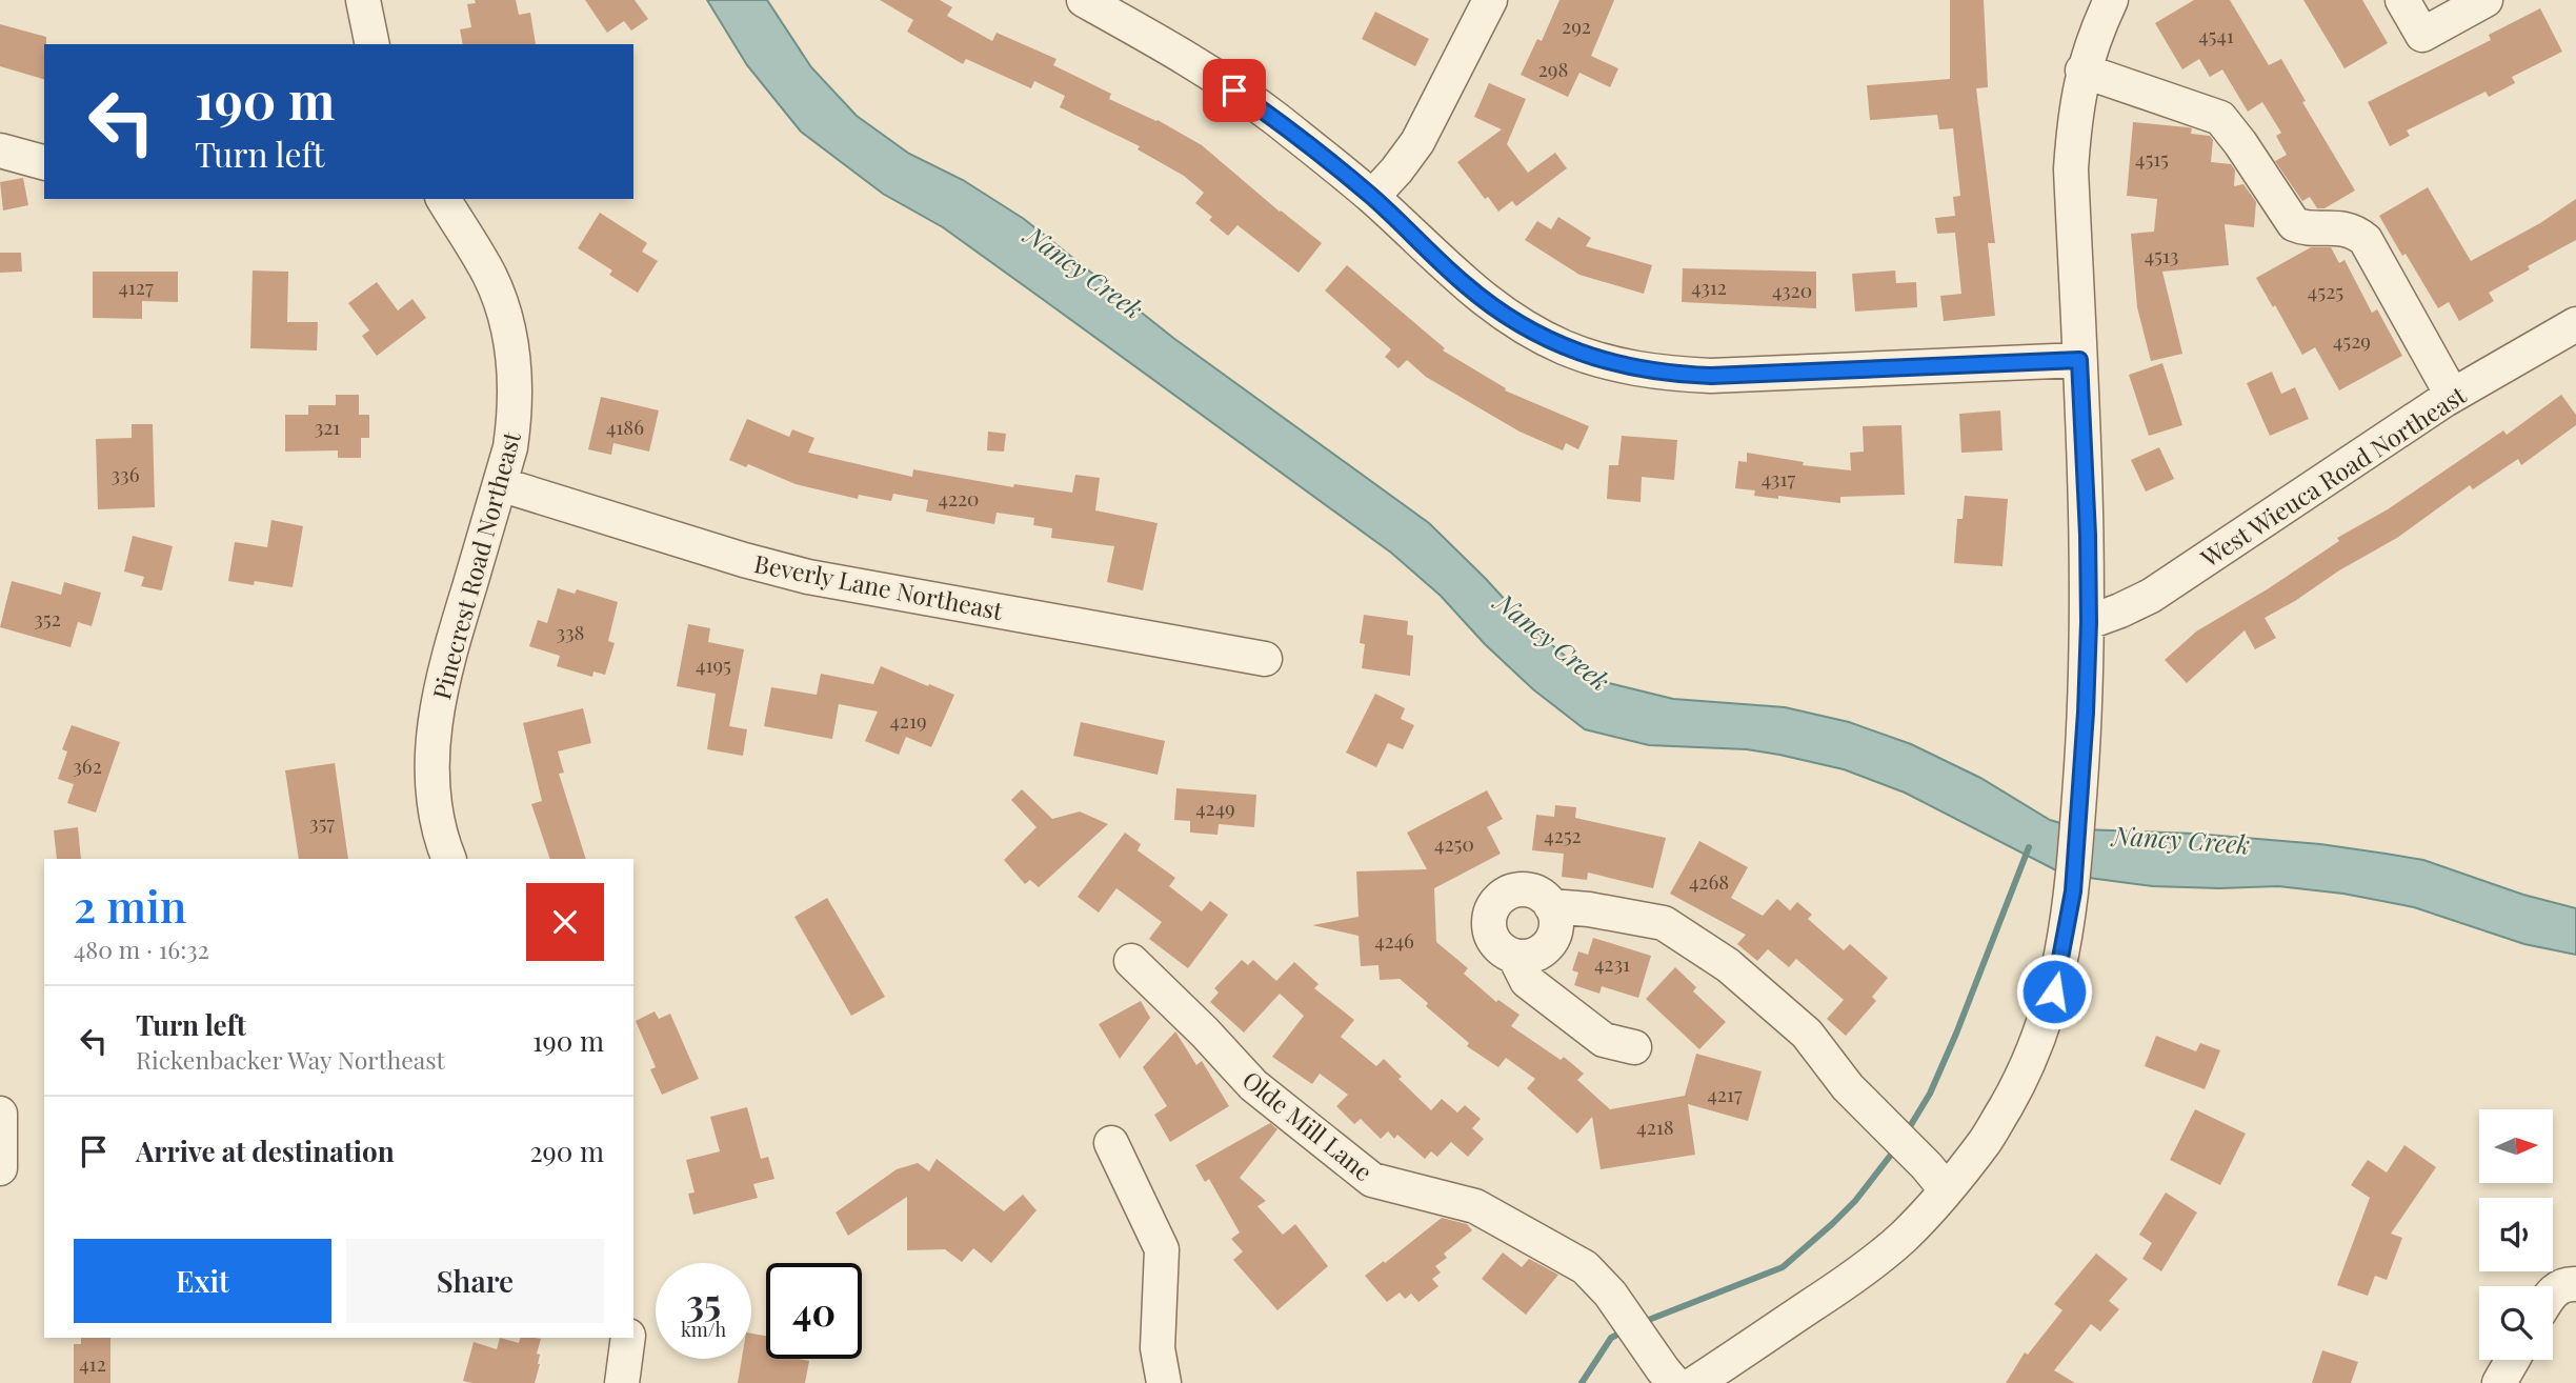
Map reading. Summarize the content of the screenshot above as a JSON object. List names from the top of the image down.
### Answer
{
  "streets": {
    "street": [
      "West Wieuca Road Northeast",
      "Pinecrest Road Northeast",
      "Beverly Lane Northeast",
      "Olde Mill Lane"
    ]
  },
  "crossings": [
    ["Pinecrest Road Northeast", "Beverly Lane Northeast"]
  ],
  "water": ["Nancy Creek"],
  "house_numbers": [
    "292",
    "4541",
    "298",
    "4515",
    "4513",
    "4127",
    "4312",
    "4320",
    "4525",
    "4529",
    "321",
    "4186",
    "336",
    "4317",
    "4220",
    "352",
    "338",
    "4195",
    "4219",
    "362",
    "4249",
    "357",
    "4252",
    "4250",
    "4268",
    "4246",
    "4231",
    "4217",
    "4218",
    "412"
  ],
  "north": "right",
  "page": {
    "turn": ["190 m", "Turn left"],
    "heading": ["2 min", "480 m · 16:32"],
    "list": [
      {
        "name": "Turn left",
        "note": "Rickenbacker Way Northeast",
        "value": "190 m"
      },
      {
        "name": "Arrive at destination",
        "value": "290 m"
      }
    ],
    "buttons": ["Exit", "Share"],
    "speed": "35 km/h",
    "limit": "40"
  }
}
